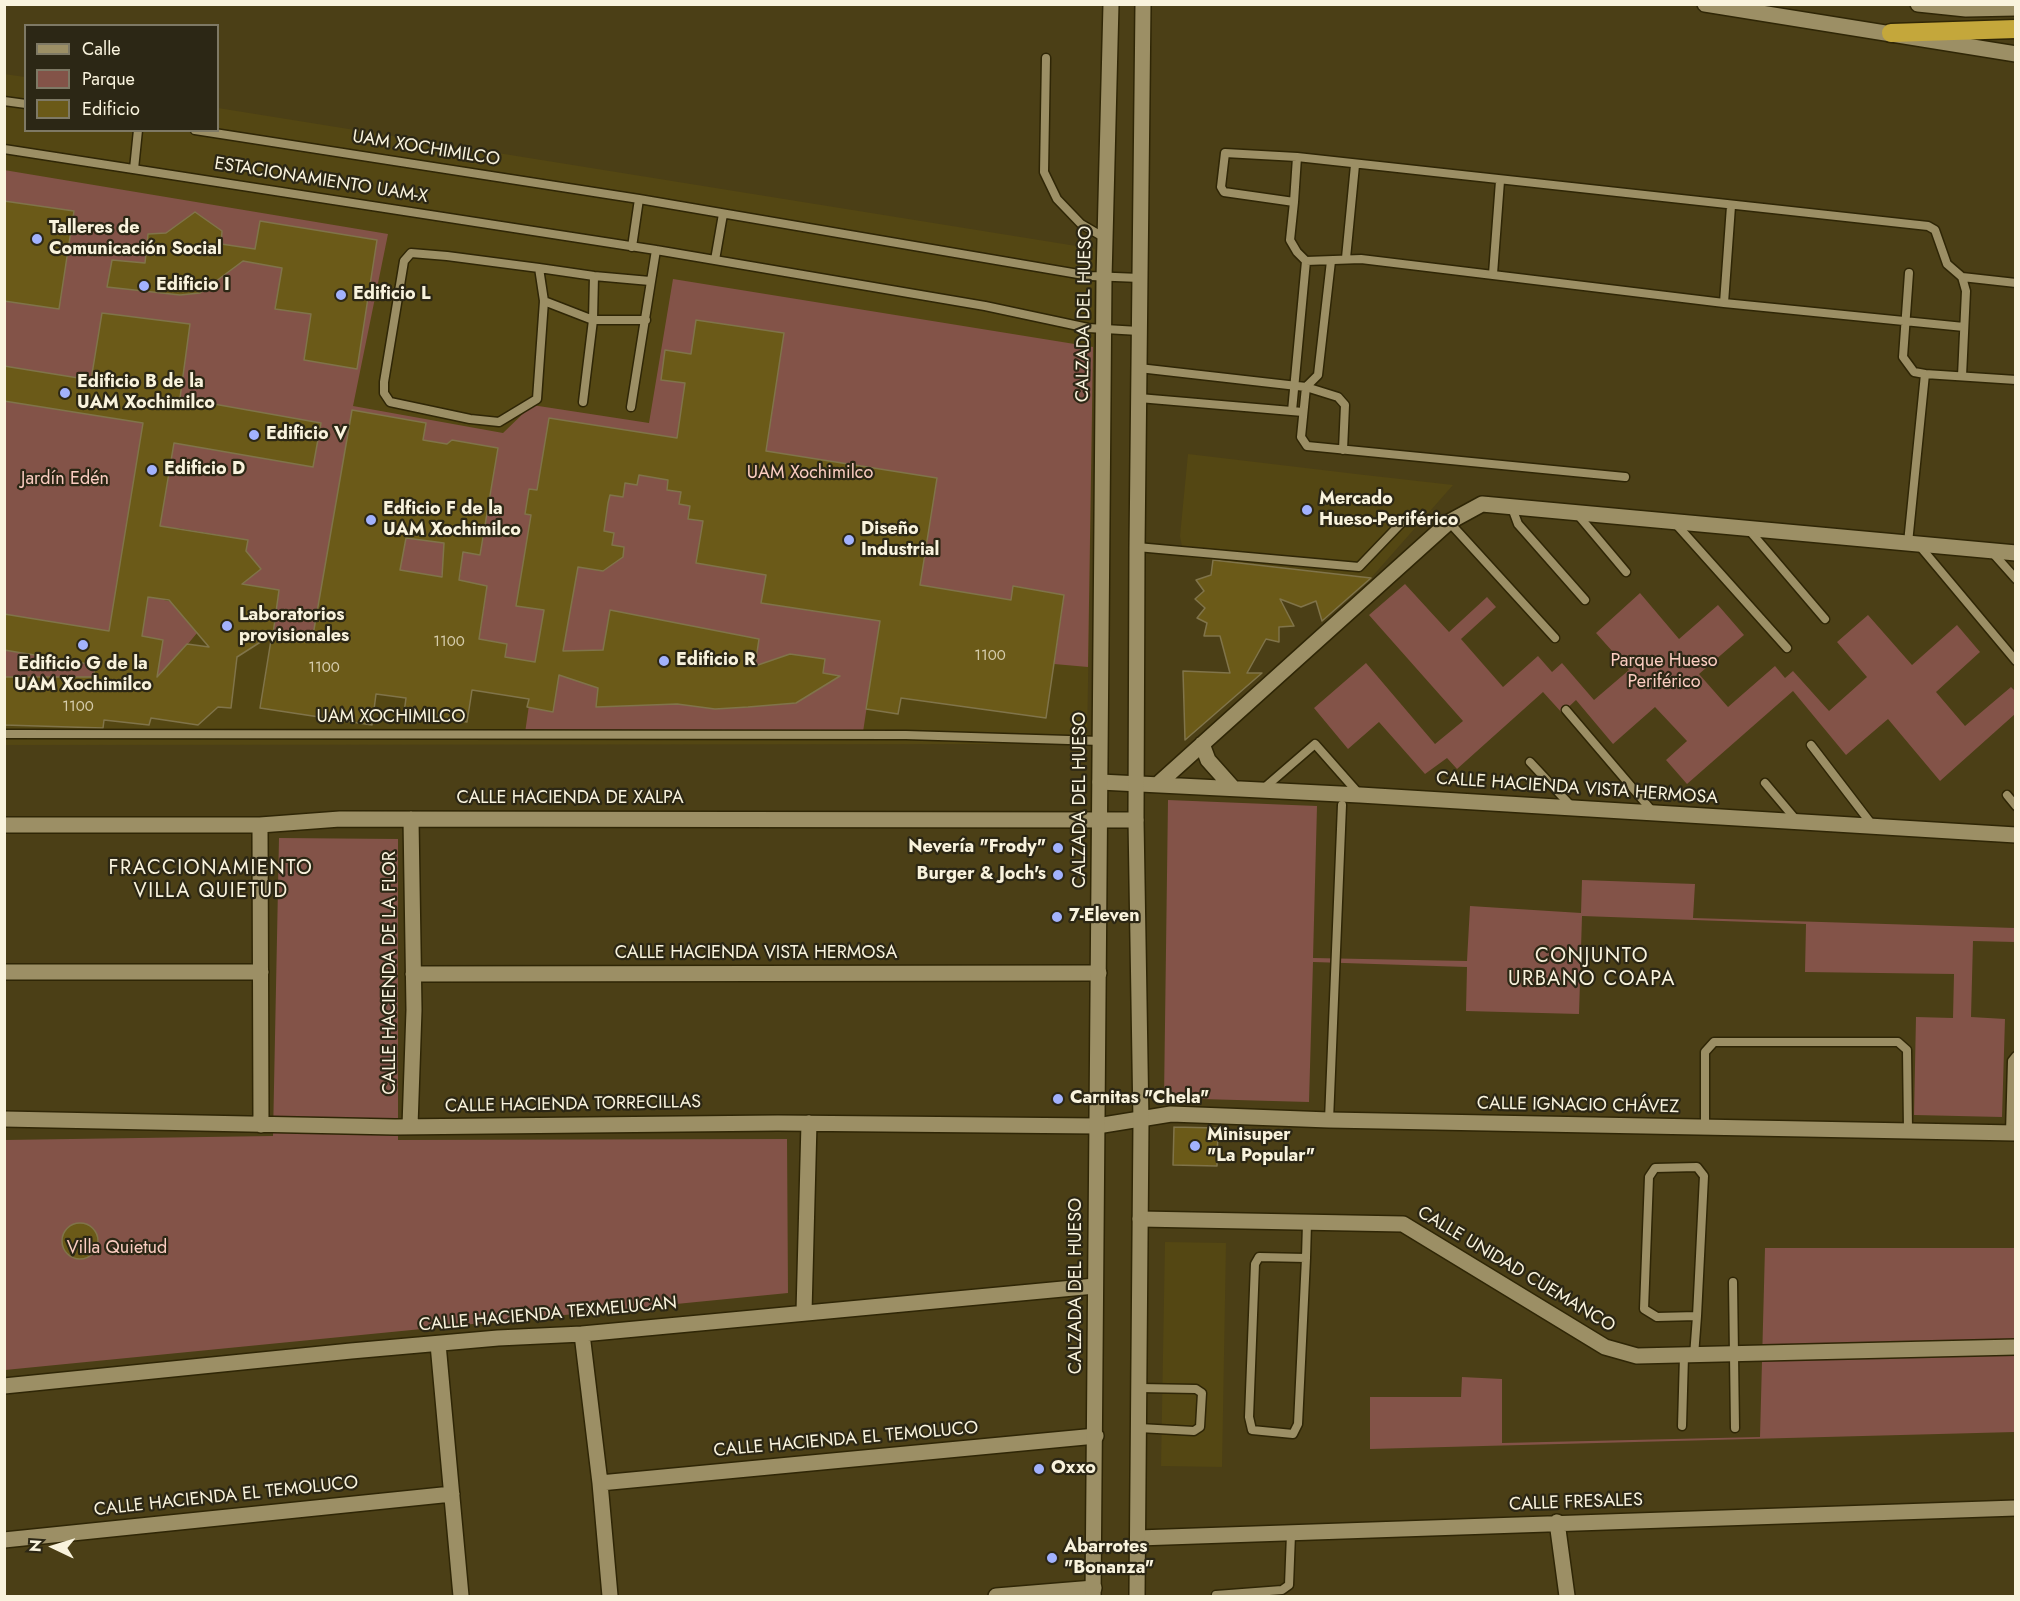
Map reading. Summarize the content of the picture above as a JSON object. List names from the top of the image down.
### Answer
{
  "streets": {
    "street": [
      "CALZADA DEL HUESO",
      "CALLE HACIENDA VISTA HERMOSA",
      "CALLE HACIENDA DE XALPA",
      "CALLE HACIENDA DE LA FLOR",
      "CALLE HACIENDA TORRECILLAS",
      "CALLE IGNACIO CHÁVEZ",
      "CALLE UNIDAD CUEMANCO",
      "CALLE HACIENDA TEXMELUCAN",
      "CALLE HACIENDA EL TEMOLUCO",
      "CALLE FRESALES"
    ],
    "lane": ["UAM XOCHIMILCO", "ESTACIONAMIENTO UAM-X"]
  },
  "crossings": [
    ["UAM XOCHIMILCO", "CALZADA DEL HUESO"],
    ["CALZADA DEL HUESO", "CALLE HACIENDA VISTA HERMOSA"],
    ["CALZADA DEL HUESO", "CALLE HACIENDA DE XALPA"],
    ["CALZADA DEL HUESO", "CALLE HACIENDA TORRECILLAS"],
    ["CALZADA DEL HUESO", "CALLE HACIENDA TEXMELUCAN"],
    ["CALZADA DEL HUESO", "CALLE HACIENDA EL TEMOLUCO"],
    ["CALLE HACIENDA VISTA HERMOSA", "CALLE HACIENDA DE LA FLOR"],
    ["CALLE HACIENDA DE XALPA", "CALLE HACIENDA DE LA FLOR"],
    ["CALLE HACIENDA DE LA FLOR", "CALLE HACIENDA TORRECILLAS"],
    ["CALLE HACIENDA TORRECILLAS", "CALLE IGNACIO CHÁVEZ"]
  ],
  "districts": ["FRACCIONAMIENTO VILLA QUIETUD", "CONJUNTO URBANO COAPA"],
  "parks": [
    "UAM Xochimilco",
    "Jardín Edén",
    "Parque Hueso Periférico",
    "Villa Quietud"
  ],
  "places": [
    "Talleres de Comunicación Social",
    "Edificio I",
    "Edificio L",
    "Edificio B de la UAM Xochimilco",
    "Edificio V",
    "Edificio D",
    "Mercado Hueso-Periférico",
    "Edficio F de la UAM Xochimilco",
    "Diseño Industrial",
    "Laboratorios provisionales",
    "Edificio G de la UAM Xochimilco",
    "Edificio R",
    "Nevería \"Frody\"",
    "Burger & Joch's",
    "7-Eleven",
    "Carnitas \"Chela\"",
    "Minisuper \"La Popular\"",
    "Oxxo",
    "Abarrotes \"Bonanza\""
  ],
  "house_numbers": [
    "1100",
    "1100",
    "1100",
    "1100"
  ],
  "legend": ["Calle", "Parque", "Edificio"],
  "north": "left"
}
